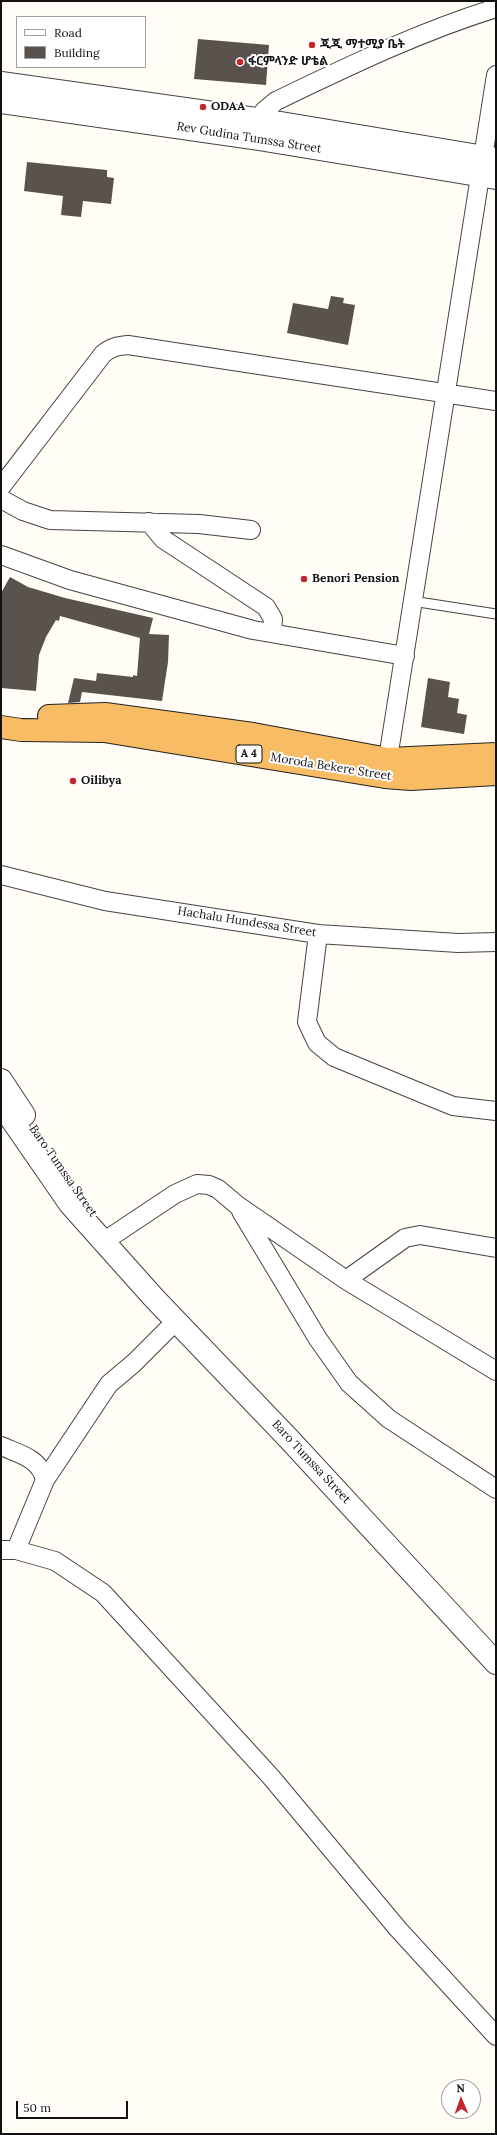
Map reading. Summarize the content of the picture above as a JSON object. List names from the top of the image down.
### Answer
{
  "streets": {
    "highway": ["A 4", "Moroda Bekere Street"],
    "street": ["Rev Gudina Tumssa Street", "Hachalu Hundessa Street", "Baro Tumssa Street"]
  },
  "places": [
    "ጂጂ ማተሚያ ቤት",
    "ፋርምላንድ ሆቴል",
    "ODAA",
    "Benori Pension",
    "Oilibya"
  ],
  "legend": ["Road", "Building"],
  "scale_bar": "50 m",
  "north": "top"
}
